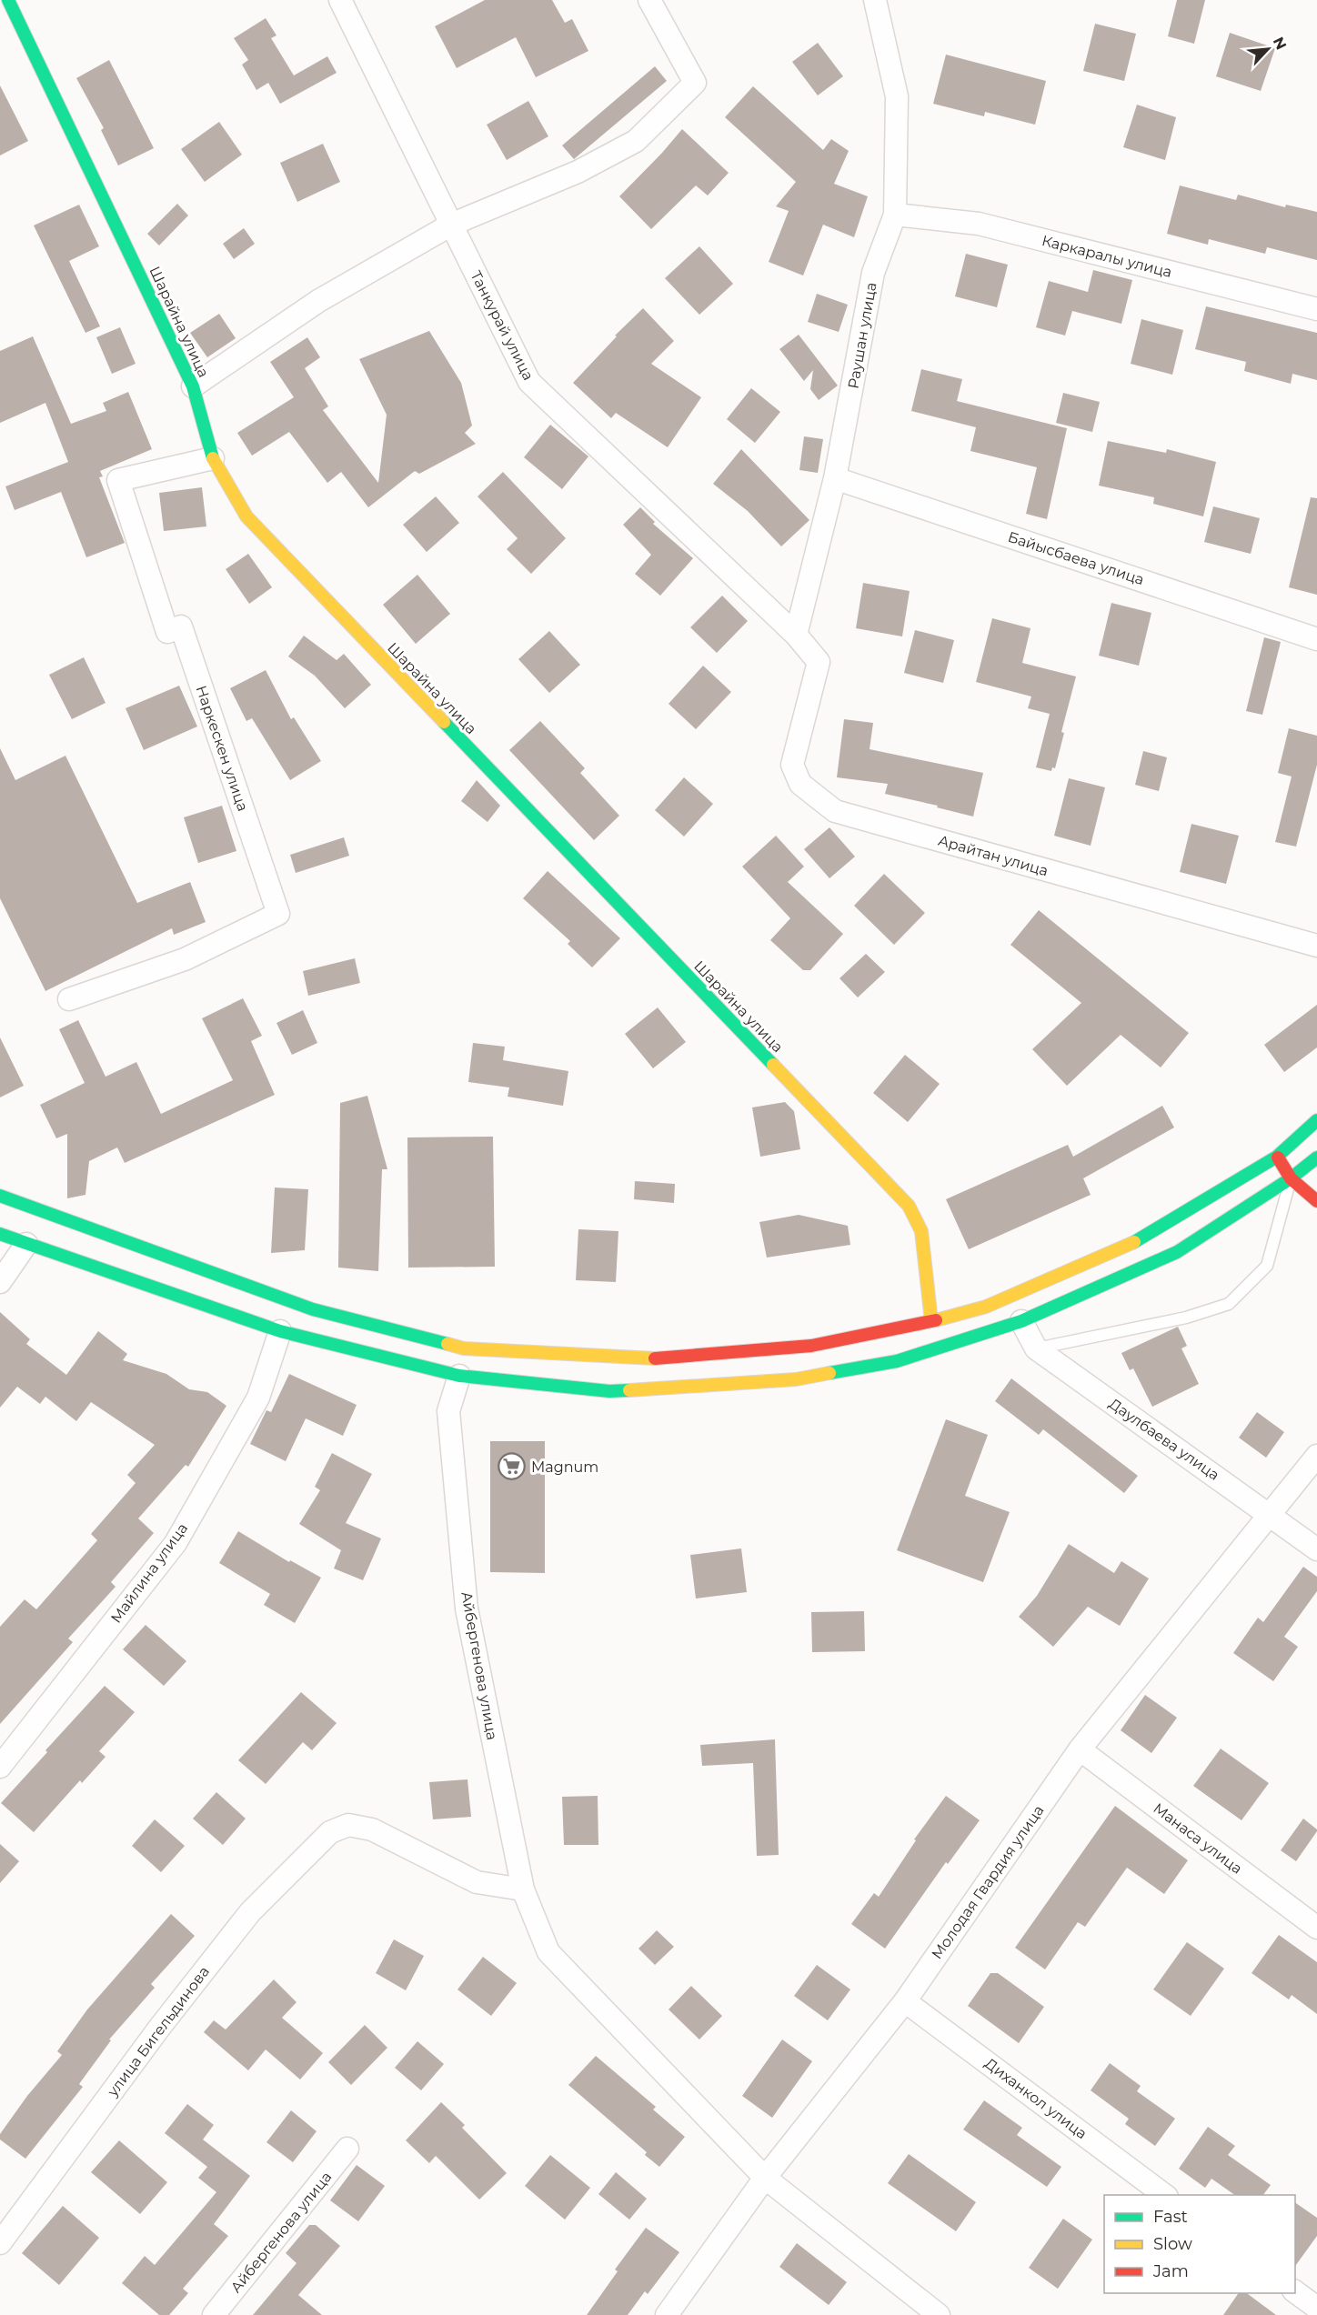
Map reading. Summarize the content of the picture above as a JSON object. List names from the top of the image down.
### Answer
{
  "streets": {
    "main road": ["Шарайна улица"],
    "street": [
      "Каркаралы улица",
      "Танкурай улица",
      "Раушан улица",
      "Байысбаева улица",
      "Наркескен улица",
      "Арайтан улица",
      "Даулбаева улица",
      "Майлина улица",
      "Айбергенова улица",
      "Манаса улица",
      "Молодая Гвардия улица",
      "улица Бигельдинова",
      "Диханкол улица"
    ]
  },
  "crossings": [
    ["Каркаралы улица", "Раушан улица"],
    ["Шарайна улица", "Наркескен улица"],
    ["Танкурай улица", "Раушан улица"],
    ["Танкурай улица", "Арайтан улица"],
    ["Раушан улица", "Байысбаева улица"],
    ["Раушан улица", "Арайтан улица"],
    ["Даулбаева улица", "Молодая Гвардия улица"],
    ["Айбергенова улица", "Молодая Гвардия улица"],
    ["Айбергенова улица", "улица Бигельдинова"],
    ["Манаса улица", "Молодая Гвардия улица"],
    ["Молодая Гвардия улица", "Диханкол улица"]
  ],
  "places": {
    "supermarket": ["Magnum"]
  },
  "legend": ["Fast", "Slow", "Jam"],
  "north": "top right"
}
